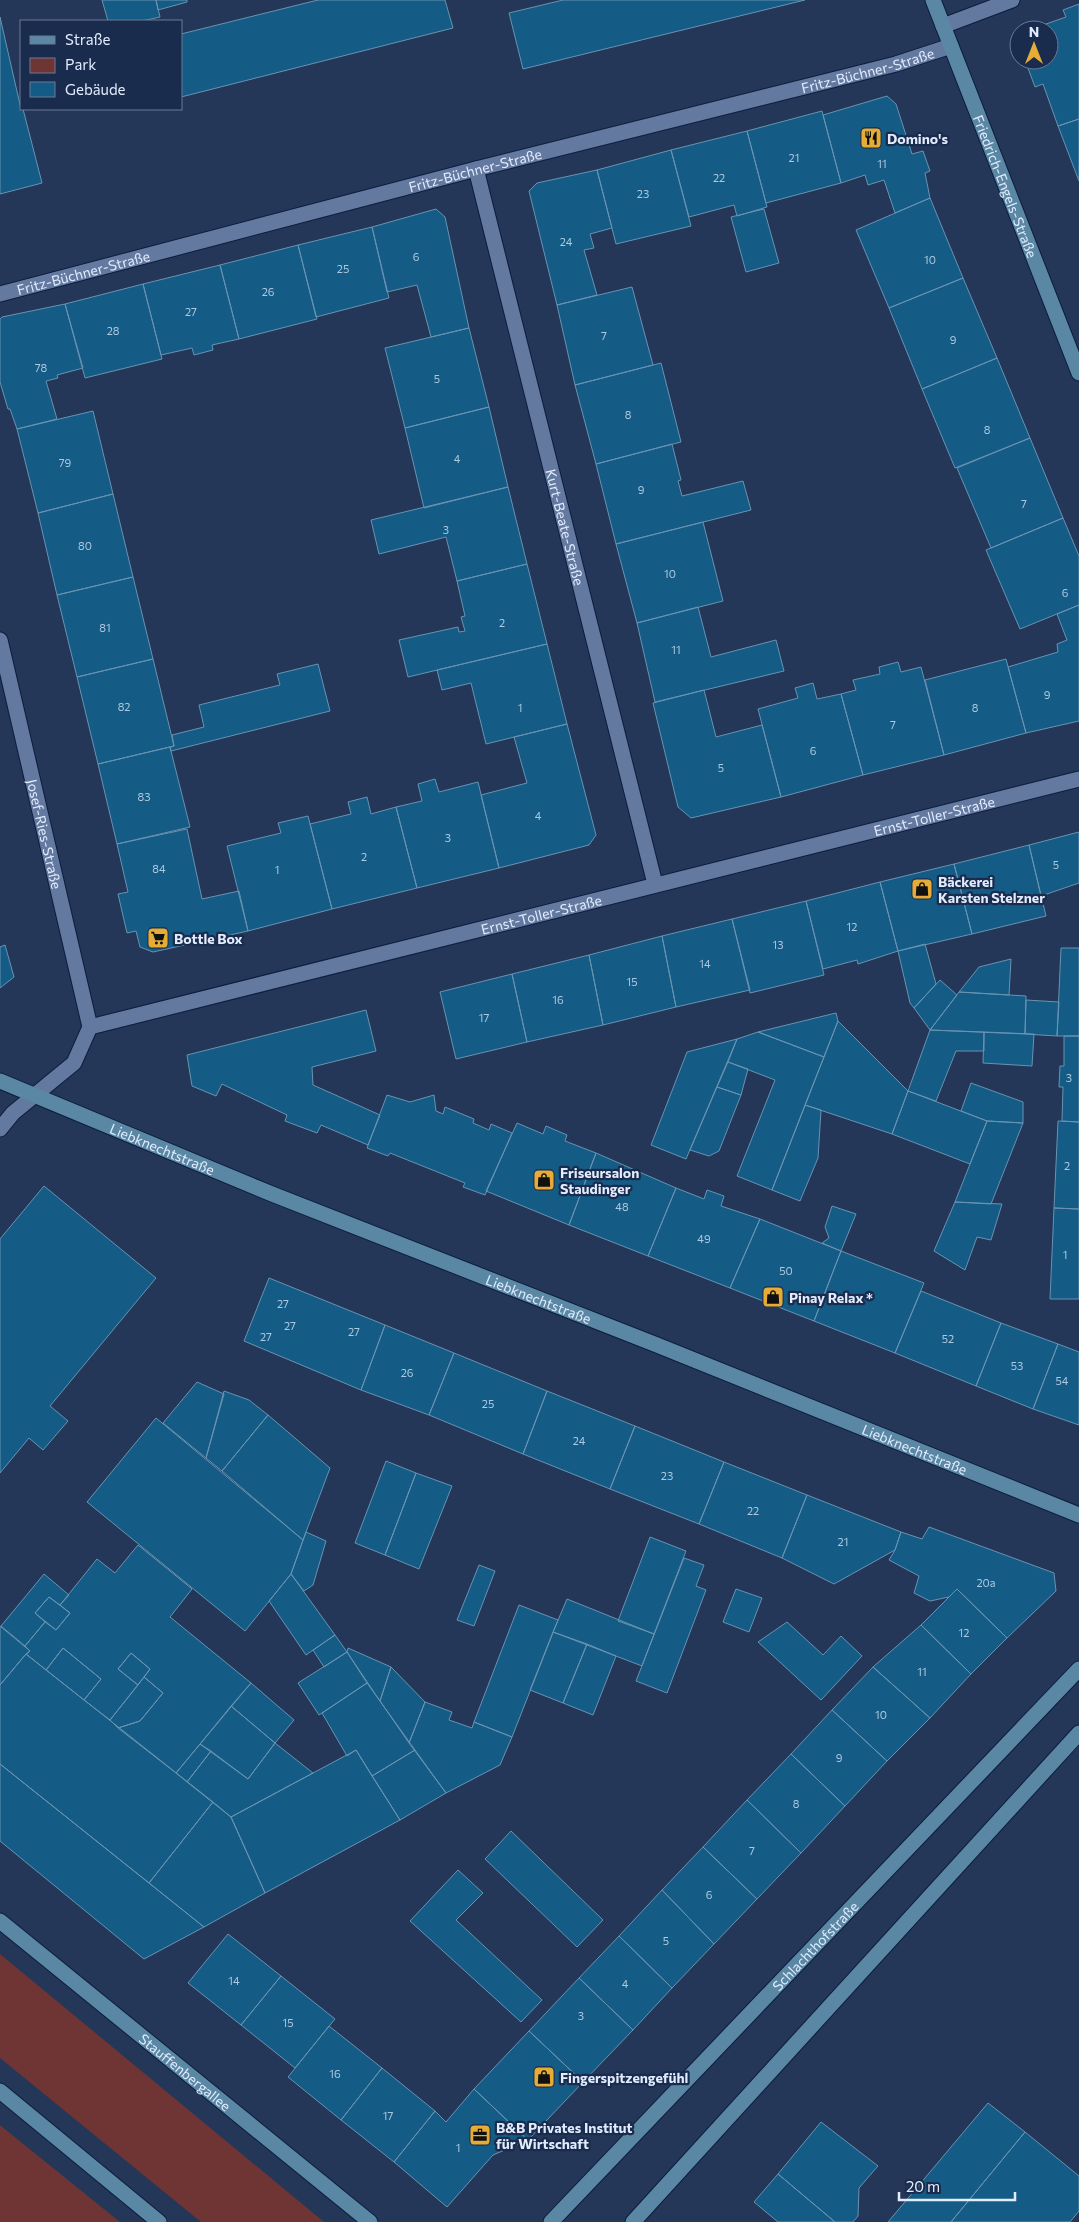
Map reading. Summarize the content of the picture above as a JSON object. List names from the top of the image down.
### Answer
{
  "streets": {
    "main road": [
      "Friedrich-Engels-Straße",
      "Liebknechtstraße",
      "Schlachthofstraße",
      "Stauffenbergallee"
    ],
    "street": [
      "Fritz-Büchner-Straße",
      "Kurt-Beate-Straße",
      "Ernst-Toller-Straße",
      "Josef-Ries-Straße"
    ]
  },
  "crossings": [
    ["Fritz-Büchner-Straße", "Friedrich-Engels-Straße"],
    ["Fritz-Büchner-Straße", "Kurt-Beate-Straße"],
    ["Kurt-Beate-Straße", "Ernst-Toller-Straße"],
    ["Ernst-Toller-Straße", "Josef-Ries-Straße"]
  ],
  "places": {
    "restaurant": ["Domino's"],
    "shop": [
      "Bäckerei Karsten Stelzner",
      "Friseursalon Staudinger",
      "Pinay Relax *",
      "Fingerspitzengefühl"
    ],
    "supermarket": ["Bottle Box"],
    "office": ["B&B Privates Institut für Wirtschaft"]
  },
  "house_numbers": [
    "21",
    "11",
    "22",
    "23",
    "24",
    "6",
    "10",
    "25",
    "26",
    "27",
    "28",
    "7",
    "9",
    "78",
    "5",
    "8",
    "8",
    "4",
    "79",
    "9",
    "7",
    "3",
    "80",
    "10",
    "6",
    "2",
    "81",
    "11",
    "9",
    "82",
    "1",
    "8",
    "7",
    "6",
    "5",
    "83",
    "4",
    "3",
    "2",
    "5",
    "84",
    "1",
    "12",
    "13",
    "14",
    "15",
    "16",
    "17",
    "3",
    "2",
    "48",
    "49",
    "1",
    "50",
    "27",
    "27",
    "27",
    "27",
    "52",
    "53",
    "26",
    "54",
    "25",
    "24",
    "23",
    "22",
    "21",
    "20a",
    "12",
    "11",
    "10",
    "9",
    "8",
    "7",
    "6",
    "5",
    "14",
    "4",
    "3",
    "15",
    "16",
    "17",
    "1"
  ],
  "legend": ["Straße", "Park", "Gebäude"],
  "scale_bar": "20 m",
  "north": "top"
}
